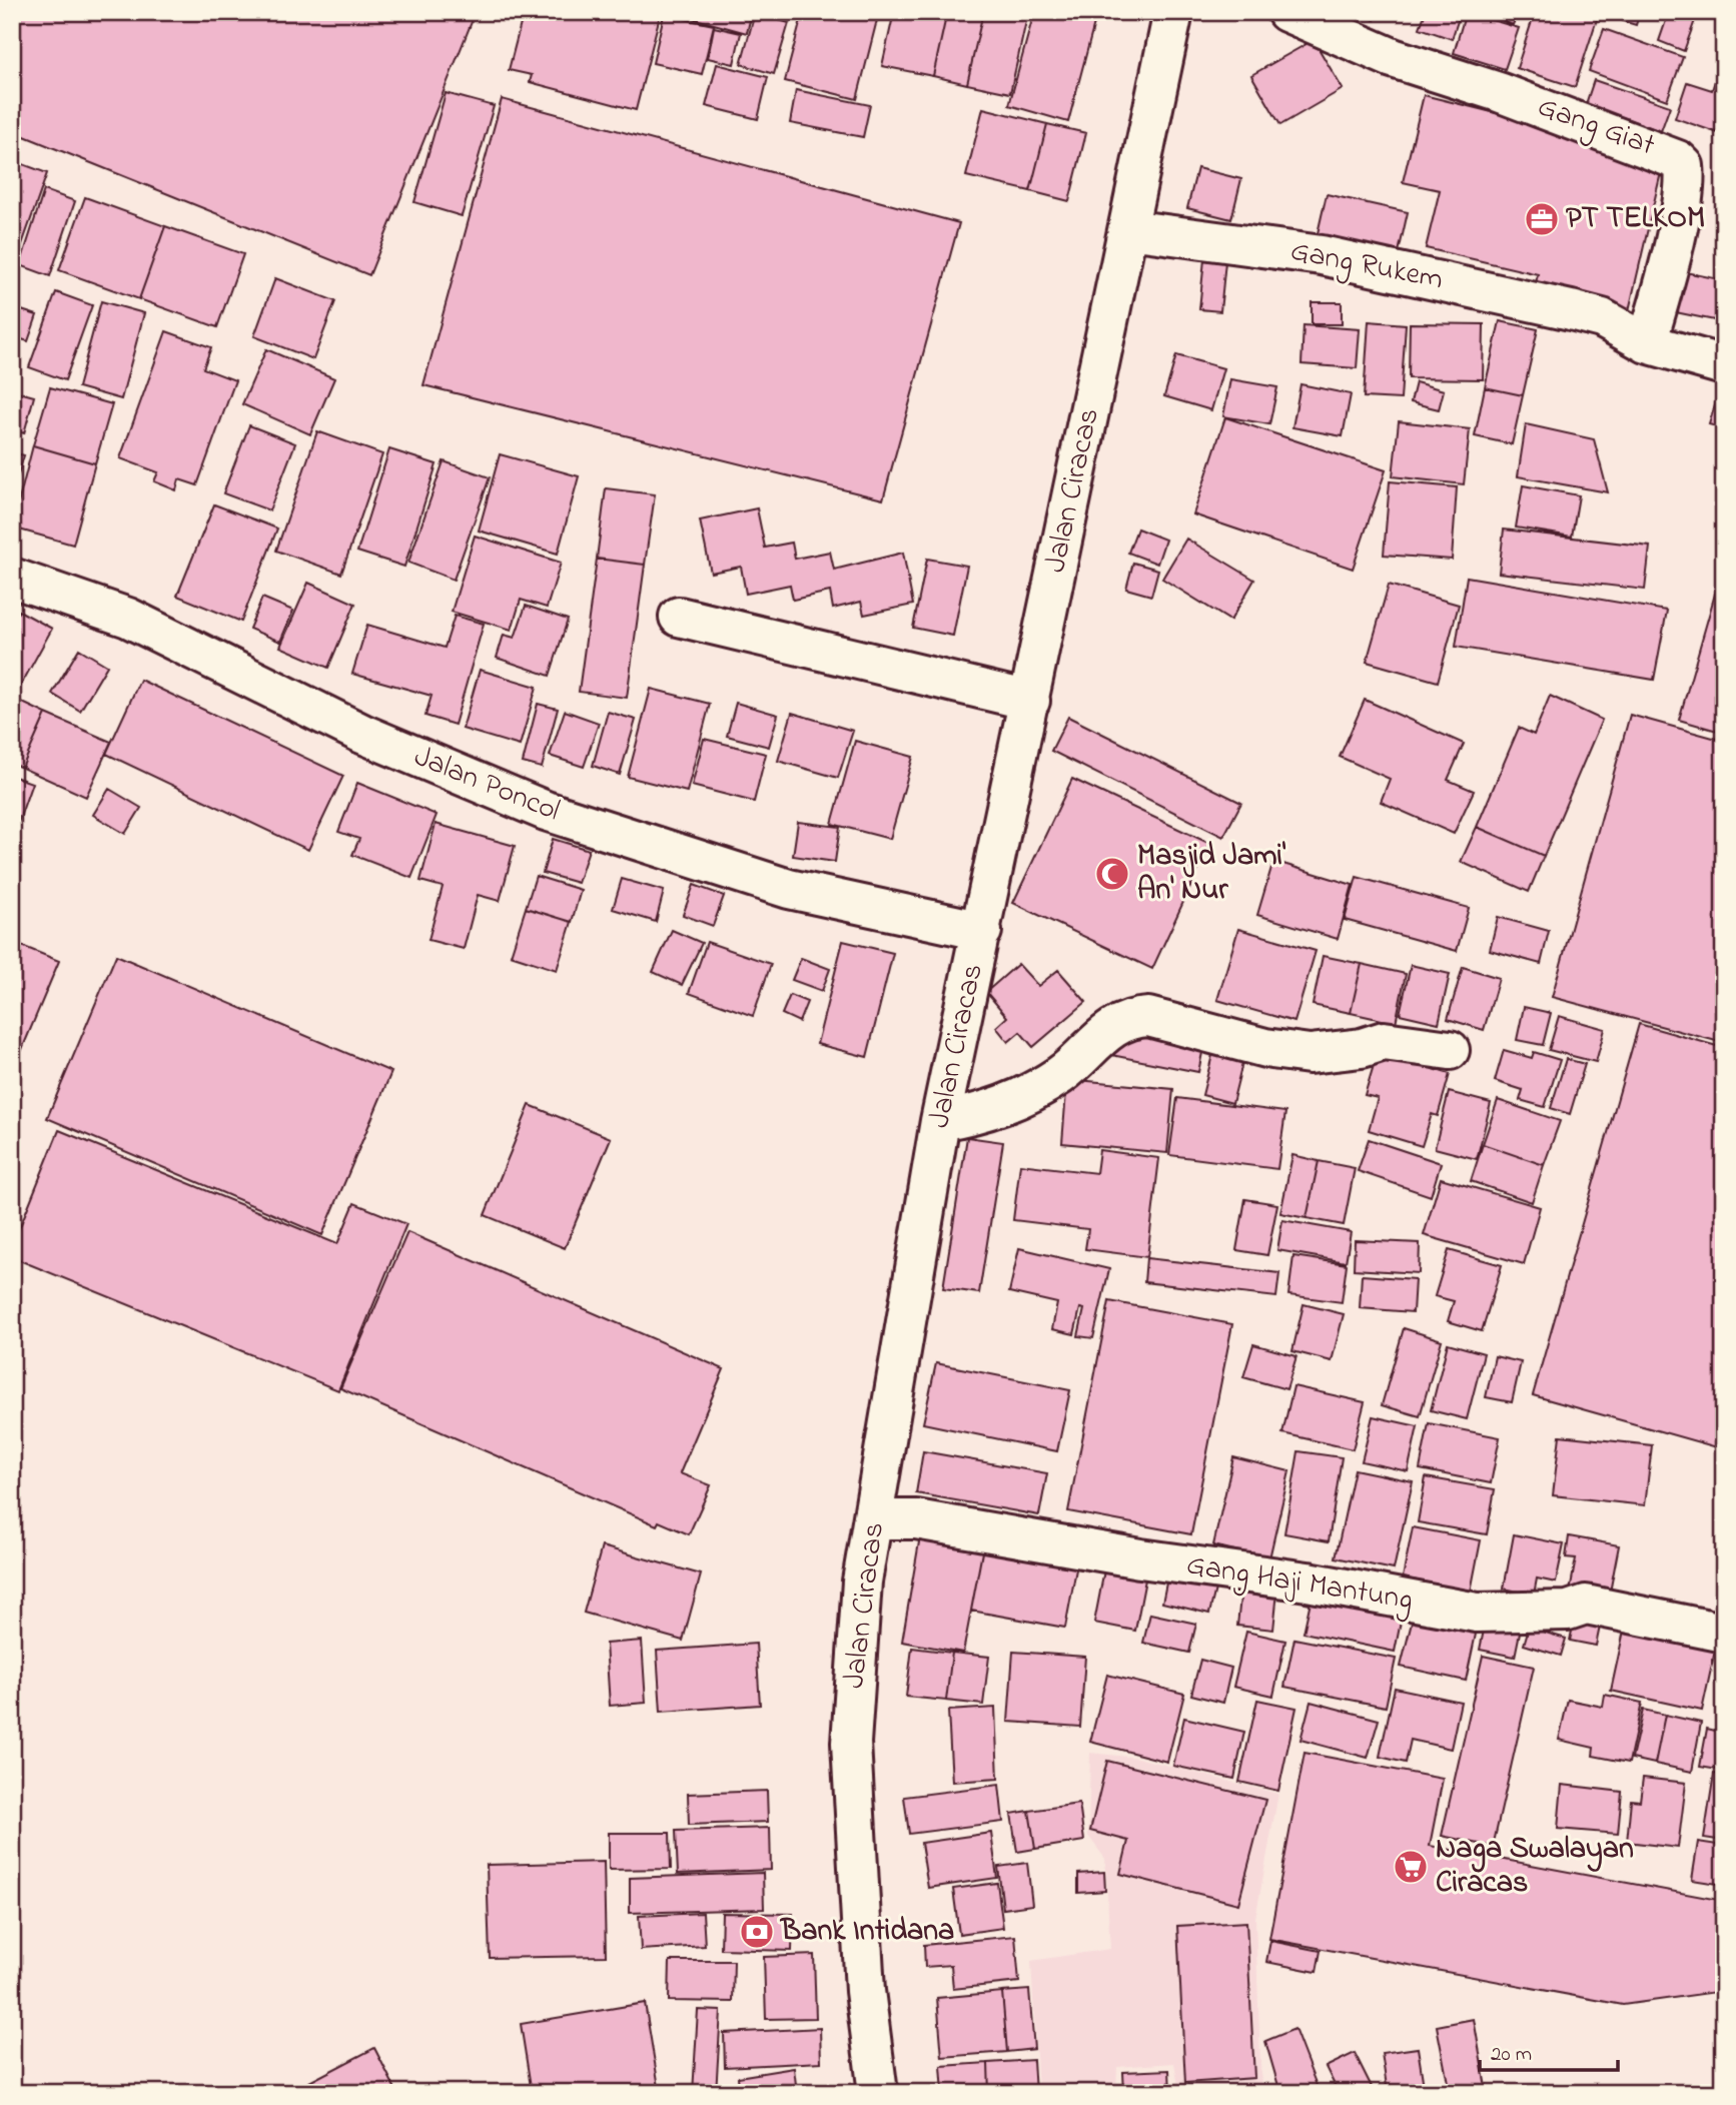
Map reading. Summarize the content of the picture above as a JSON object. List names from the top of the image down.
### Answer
{
  "streets": {
    "street": [
      "Gang Giat",
      "Gang Rukem",
      "Jalan Ciracas",
      "Jalan Poncol",
      "Gang Haji Mantung"
    ]
  },
  "crossings": [
    ["Gang Giat", "Gang Rukem"],
    ["Gang Rukem", "Jalan Ciracas"],
    ["Jalan Ciracas", "Jalan Poncol"],
    ["Jalan Ciracas", "Gang Haji Mantung"]
  ],
  "places": {
    "office": ["PT TELKOM"],
    "mosque": ["Masjid Jami' An' Nur"],
    "supermarket": ["Naga Swalayan Ciracas"],
    "bank": ["Bank Intidana"]
  },
  "scale_bar": "20 m"
}
